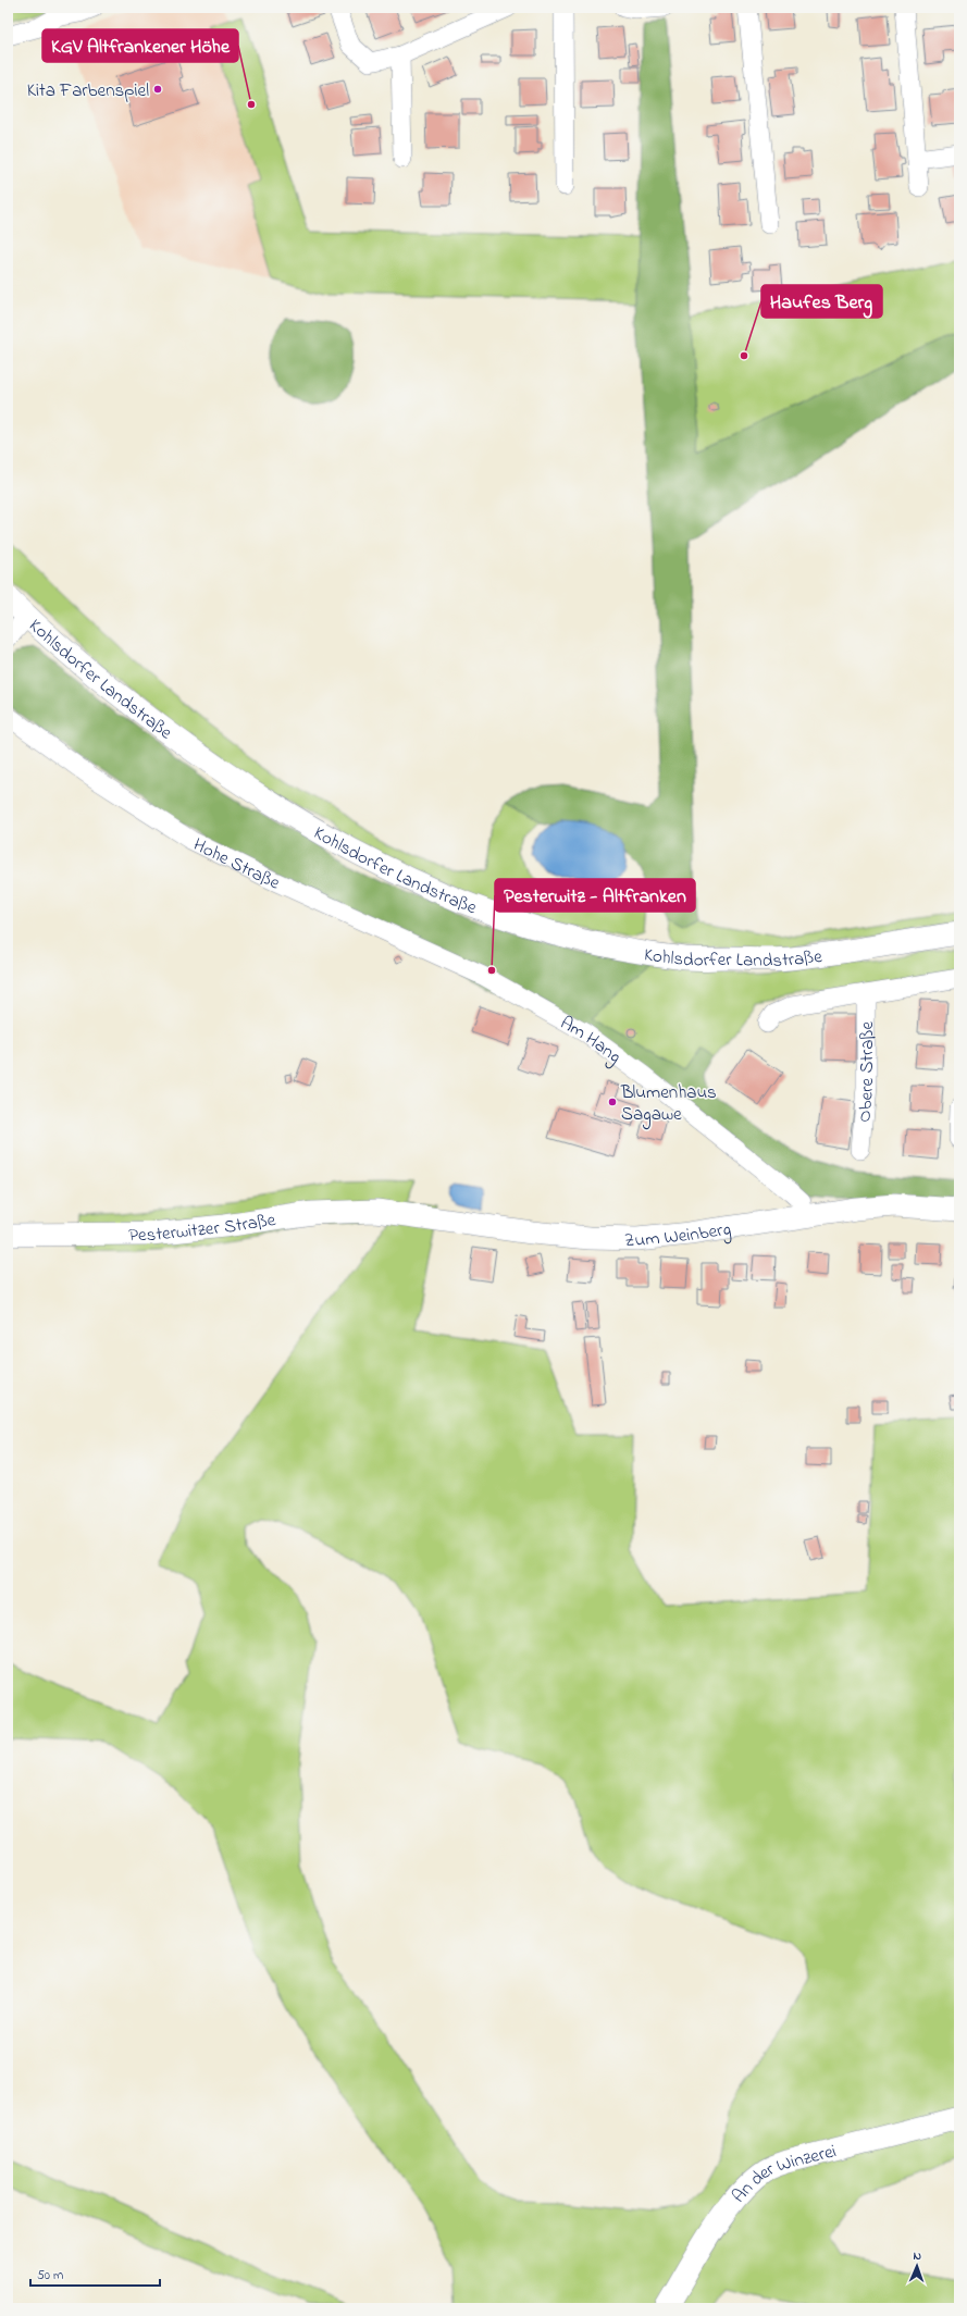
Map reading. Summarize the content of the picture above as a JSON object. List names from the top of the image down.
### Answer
{
  "streets": {
    "street": [
      "Kohlsdorfer Landstraße",
      "Hohe Straße",
      "Am Hang",
      "Obere Straße",
      "Pesterwitzer Straße",
      "Zum Weinberg",
      "An der Winzerei"
    ]
  },
  "crossings": [
    ["Hohe Straße", "Am Hang"],
    ["Am Hang", "Zum Weinberg"],
    ["Pesterwitzer Straße", "Zum Weinberg"]
  ],
  "places": [
    "Kita Farbenspiel",
    "KGV Altfrankener Höhe",
    "Haufes Berg",
    "Pesterwitz - Altfranken",
    "Blumenhaus Sagawe"
  ],
  "scale_bar": "50 m",
  "north": "top"
}
